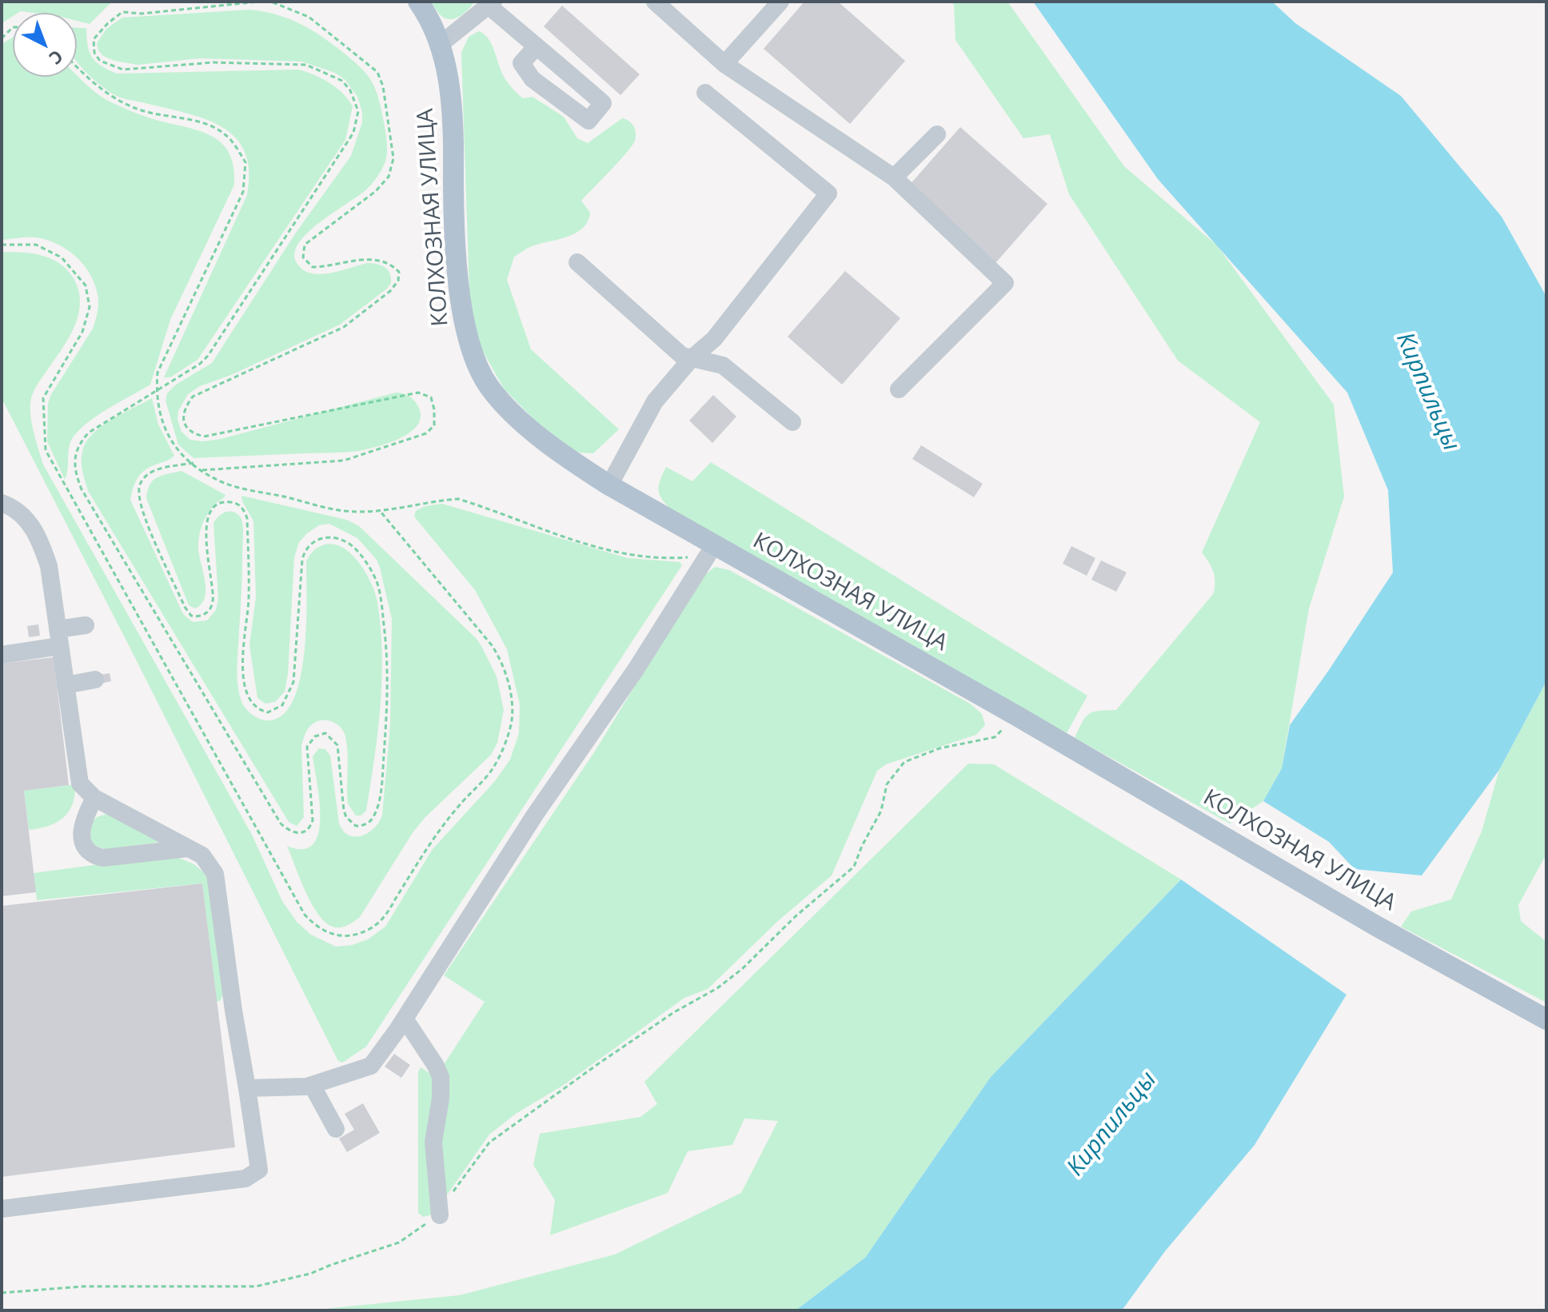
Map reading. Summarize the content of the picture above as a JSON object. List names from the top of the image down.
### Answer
{
  "streets": {
    "main road": ["КОЛХОЗНАЯ УЛИЦА"]
  },
  "water": ["Кирпильцы"],
  "north": "bottom right"
}
